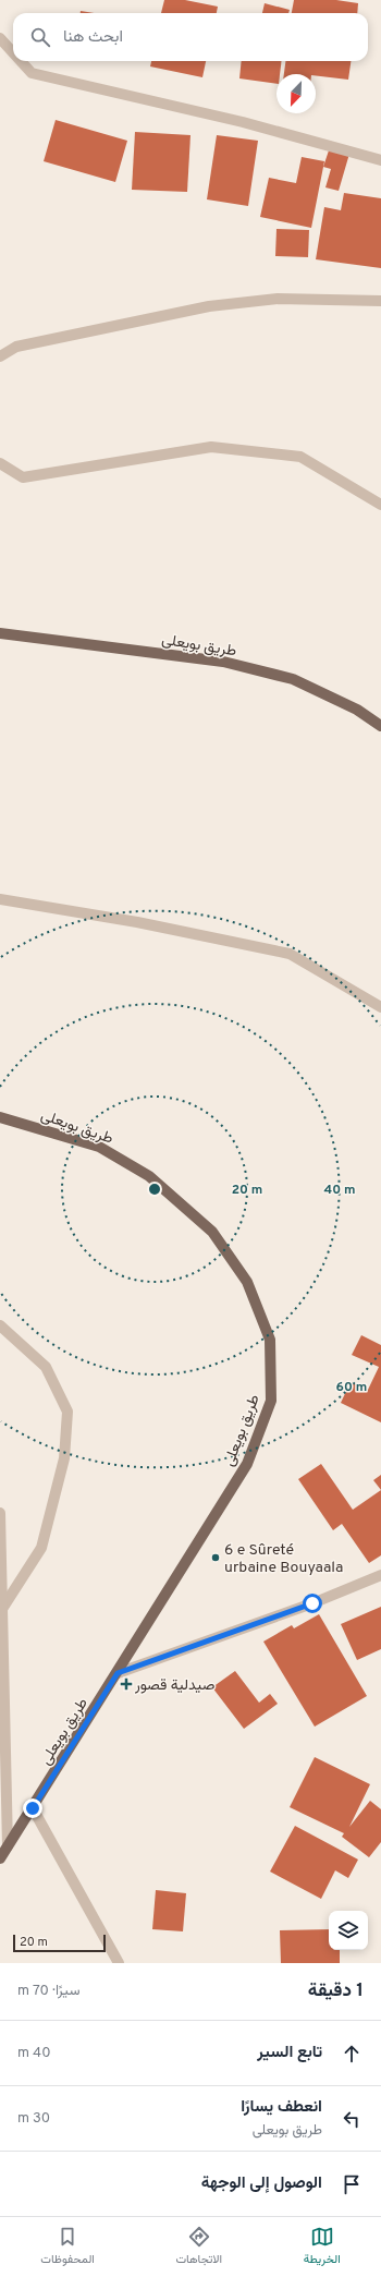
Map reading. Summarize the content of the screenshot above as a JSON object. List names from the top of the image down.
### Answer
{
  "streets": {
    "main road": ["طريق بويعلى"]
  },
  "places": {
    "other": ["6 e Sûreté urbaine Bouyaala"],
    "health": ["صيدلية قصور"]
  },
  "scale_bar": "20 m",
  "north": "bottom left",
  "page": {
    "search": "ابحث هنا",
    "scale": "20 m",
    "heading": ["1 دقيقة", "سيرًا · 70 m"],
    "list": [
      ["تابع السير", "40 m"],
      ["انعطف يسارًا", "طريق بويعلى", "30 m"],
      "الوصول إلى الوجهة"
    ],
    "nav": ["الخريطة", "الاتجاهات", "المحفوظات"]
  },
  "rings": ["20 m", "40 m", "60 m"]
}
